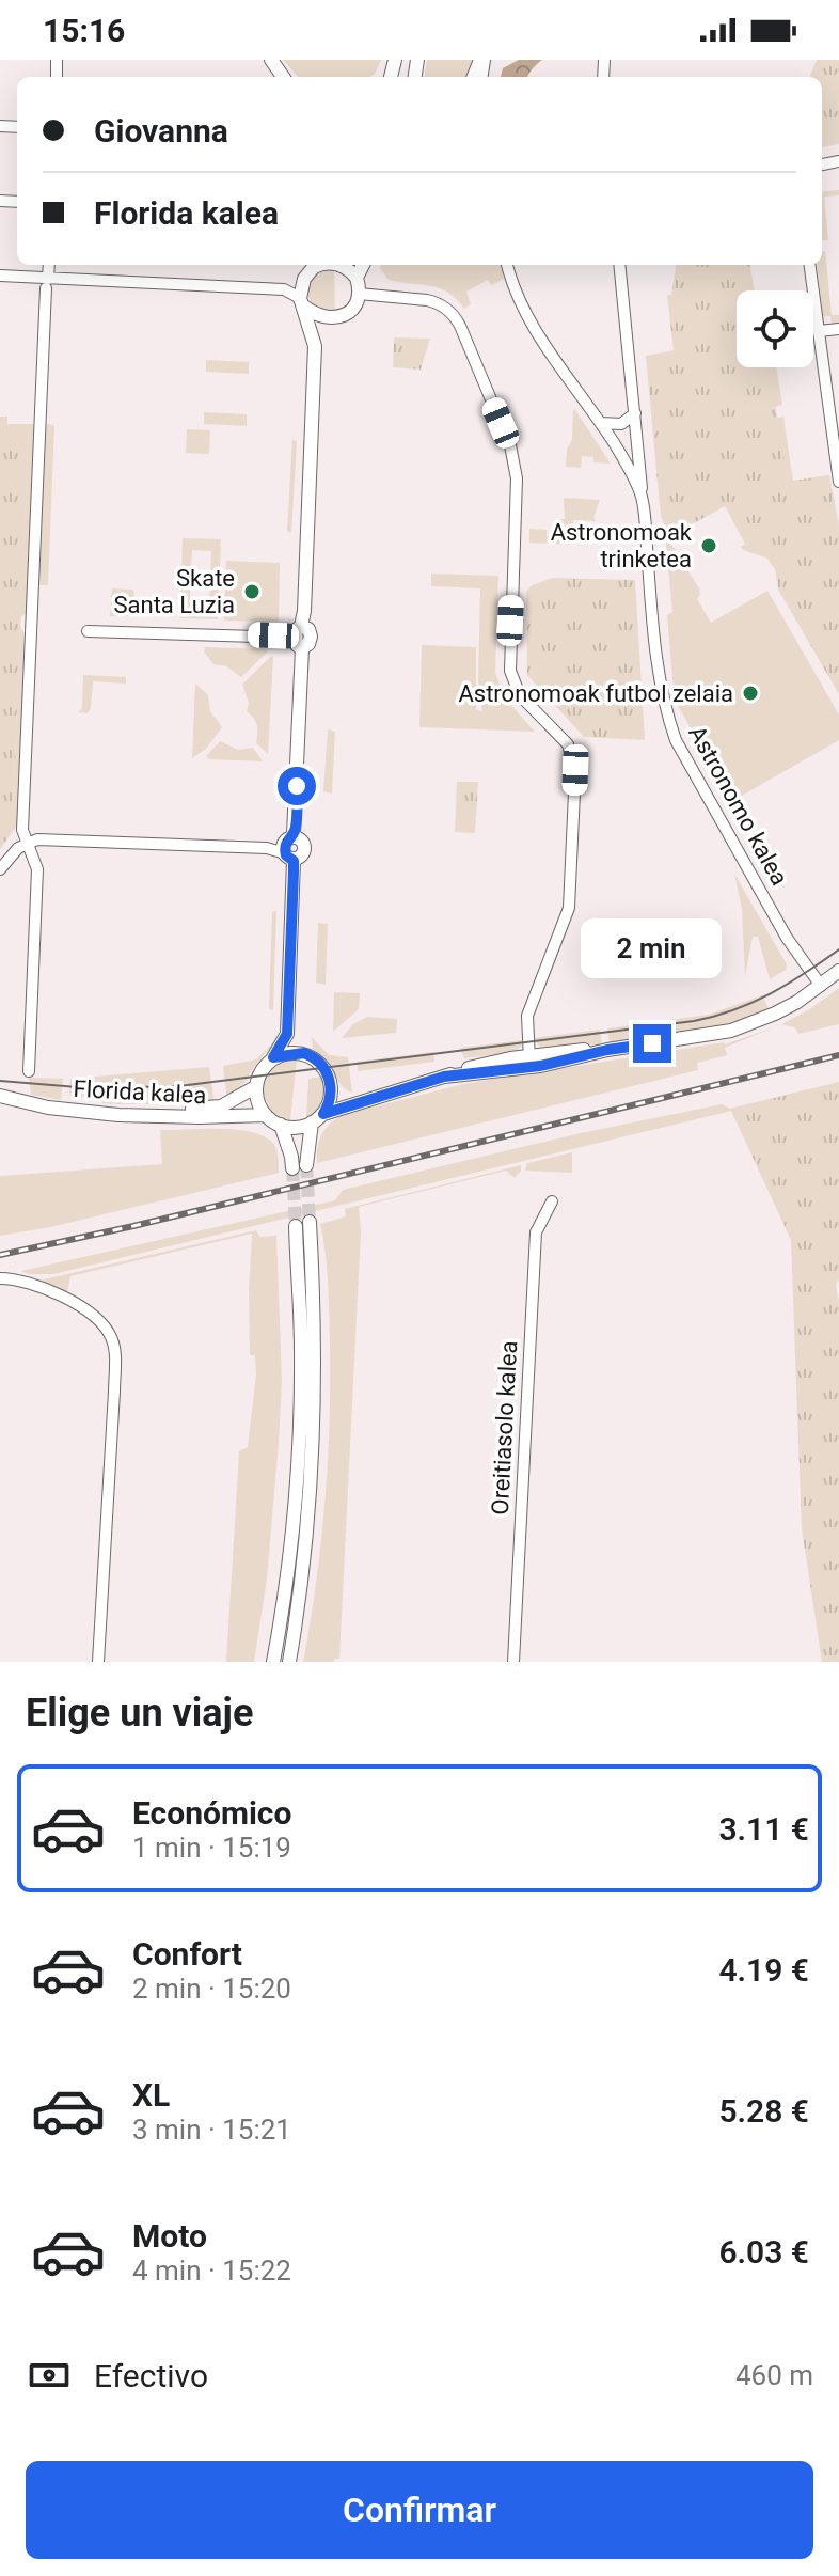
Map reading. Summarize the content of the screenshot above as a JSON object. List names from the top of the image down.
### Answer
{
  "streets": {
    "main road": ["Florida kalea"],
    "street": ["Astronomo kalea", "Oreitiasolo kalea"]
  },
  "places": ["Astronomoak trinketea", "Skate Santa Luzia", "Astronomoak futbol zelaia"],
  "page": {
    "status": "15:16",
    "banner": ["Giovanna", "Florida kalea"],
    "bubble": "2 min",
    "heading": "Elige un viaje",
    "list": [
      {
        "name": "Económico",
        "note": "1 min · 15:19",
        "value": "3.11 €"
      },
      {
        "name": "Confort",
        "note": "2 min · 15:20",
        "value": "4.19 €"
      },
      {
        "name": "XL",
        "note": "3 min · 15:21",
        "value": "5.28 €"
      },
      {
        "name": "Moto",
        "note": "4 min · 15:22",
        "value": "6.03 €"
      }
    ],
    "pay": ["Efectivo", "460 m"],
    "buttons": "Confirmar"
  }
}
